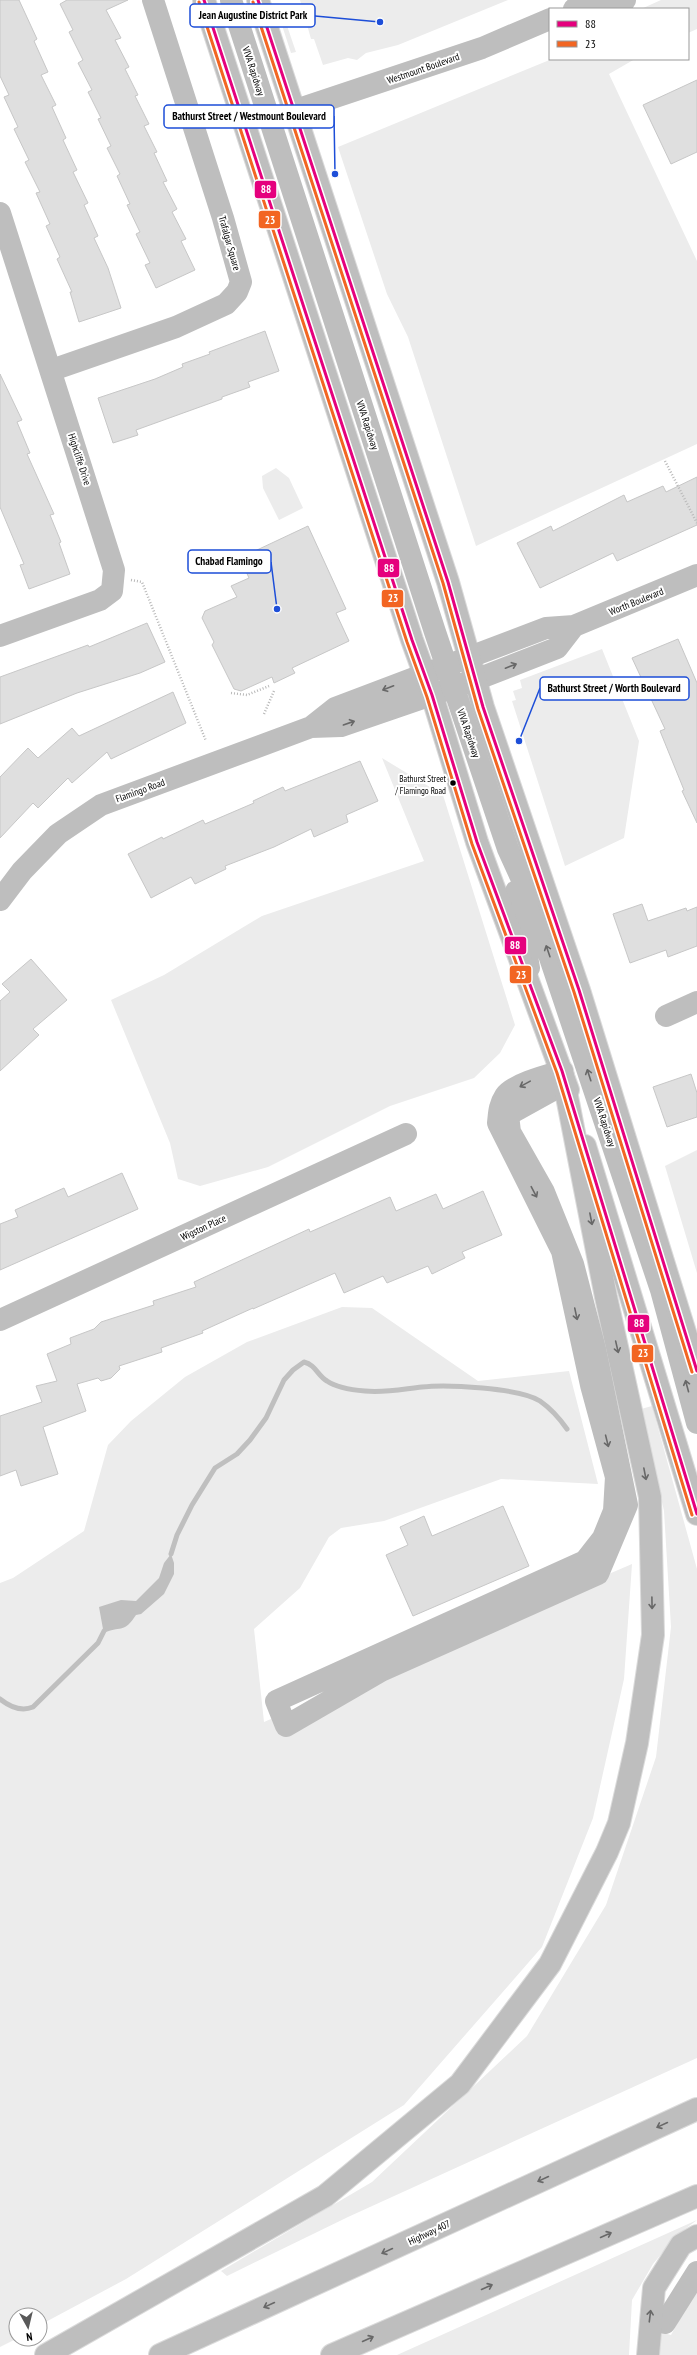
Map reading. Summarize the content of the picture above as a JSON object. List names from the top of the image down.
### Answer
{
  "streets": {
    "main road": [
      "Westmount Boulevard",
      "VIVA Rapidway",
      "Trafalgar Square",
      "Highcliffe Drive",
      "Worth Boulevard",
      "Flamingo Road",
      "Wigston Place",
      "Highway 407"
    ]
  },
  "crossings": [
    ["VIVA Rapidway", "Worth Boulevard"],
    ["VIVA Rapidway", "Flamingo Road"],
    ["Trafalgar Square", "Highcliffe Drive"],
    ["Worth Boulevard", "Flamingo Road"]
  ],
  "places": [
    "Jean Augustine District Park",
    "Bathurst Street / Westmount Boulevard",
    "Chabad Flamingo",
    "Bathurst Street / Worth Boulevard",
    "Bathurst Street / Flamingo Road"
  ],
  "lines": ["transit line 88", "transit line 23"],
  "legend": ["88", "23"],
  "north": "bottom"
}
